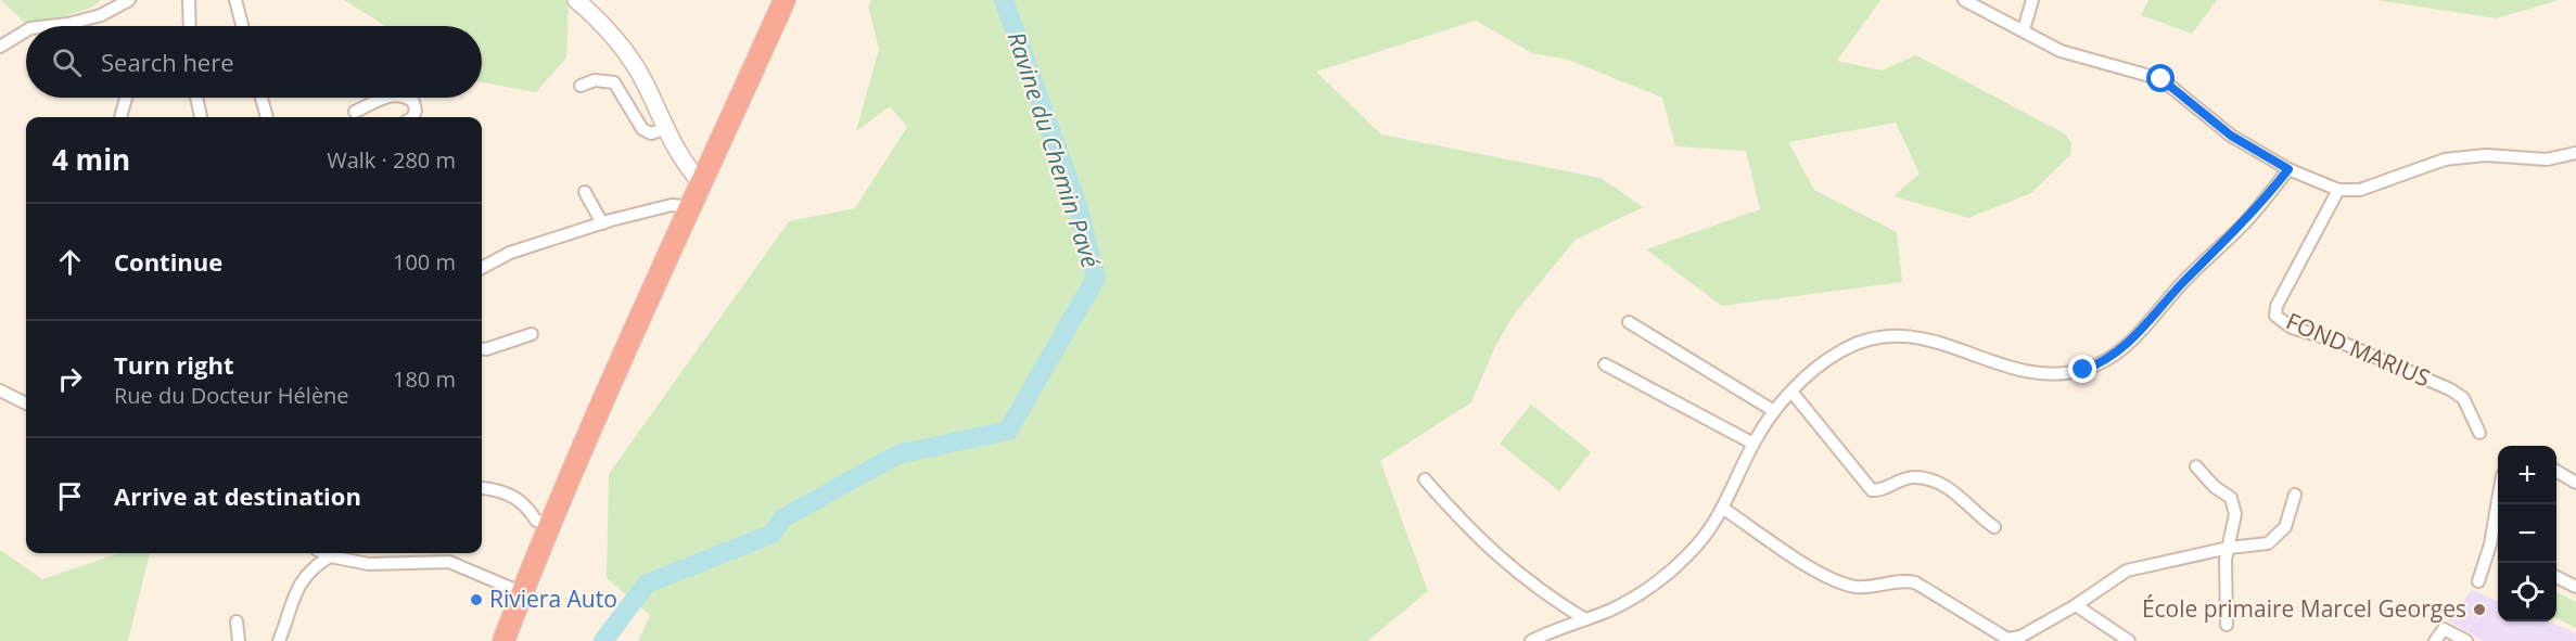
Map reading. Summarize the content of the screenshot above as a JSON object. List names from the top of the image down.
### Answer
{
  "streets": {
    "street": ["FOND MARIUS"]
  },
  "water": ["Ravine du Chemin Pavé"],
  "places": ["Riviera Auto", "École primaire Marcel Georges"],
  "page": {
    "search": "Search here",
    "heading": ["4 min", "Walk · 280 m"],
    "list": [
      ["Continue", "100 m"],
      ["Turn right", "Rue du Docteur Hélène", "180 m"],
      "Arrive at destination"
    ],
    "map_buttons": ["+", "−"]
  }
}
